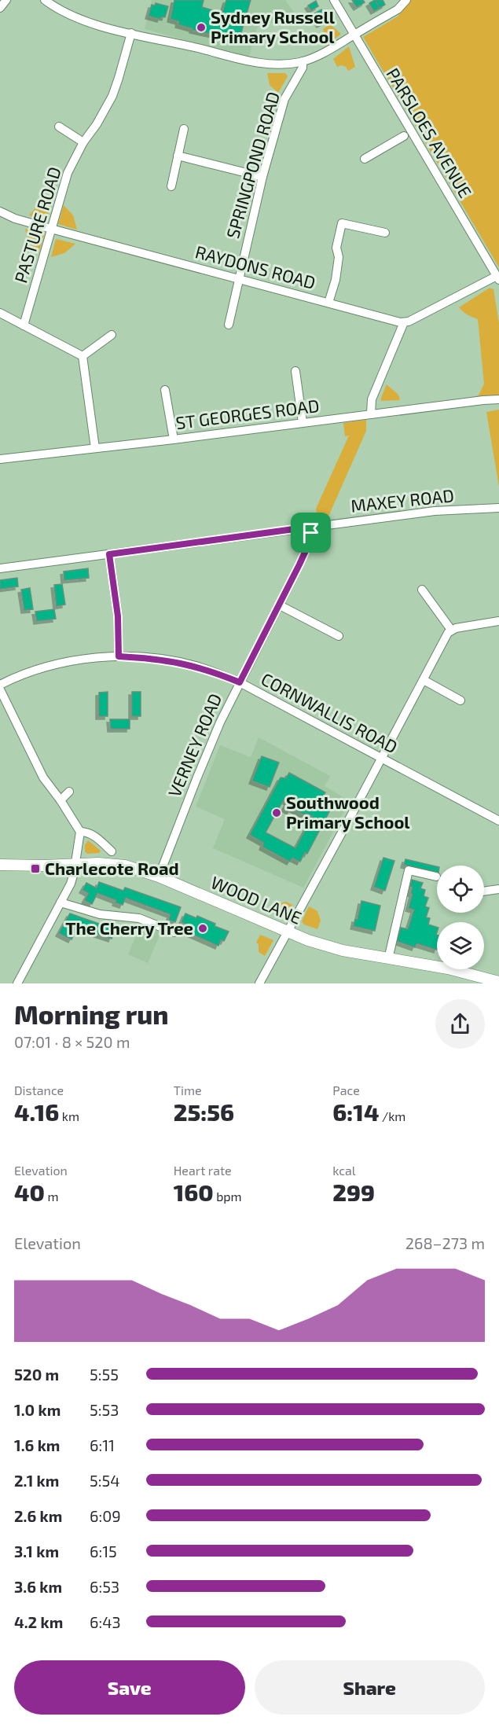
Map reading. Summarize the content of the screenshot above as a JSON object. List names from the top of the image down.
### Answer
{
  "streets": {
    "main road": ["WOOD LANE"],
    "street": [
      "PARSLOES AVENUE",
      "SPRINGPOND ROAD",
      "PASTURE ROAD",
      "RAYDONS ROAD",
      "ST GEORGES ROAD",
      "MAXEY ROAD",
      "CORNWALLIS ROAD",
      "VERNEY ROAD"
    ]
  },
  "crossings": [
    ["SPRINGPOND ROAD", "RAYDONS ROAD"],
    ["PASTURE ROAD", "RAYDONS ROAD"],
    ["MAXEY ROAD", "VERNEY ROAD"],
    ["CORNWALLIS ROAD", "VERNEY ROAD"],
    ["VERNEY ROAD", "WOOD LANE"]
  ],
  "places": {
    "other": ["Sydney Russell Primary School", "Southwood Primary School", "The Cherry Tree"],
    "transit": ["Charlecote Road"]
  },
  "page": {
    "heading": ["Morning run", "07:01 · 8 × 520 m"],
    "stats": [
      ["Distance", "4.16 km"],
      ["Time", "25:56"],
      ["Pace", "6:14 /km"],
      ["Elevation", "40 m"],
      ["Heart rate", "160 bpm"],
      ["kcal", "299"]
    ],
    "chart": ["Elevation", "268–273 m"],
    "list": [
      {
        "name": "520 m",
        "note": "5:55"
      },
      {
        "name": "1.0 km",
        "note": "5:53"
      },
      {
        "name": "1.6 km",
        "note": "6:11"
      },
      {
        "name": "2.1 km",
        "note": "5:54"
      },
      {
        "name": "2.6 km",
        "note": "6:09"
      },
      {
        "name": "3.1 km",
        "note": "6:15"
      },
      {
        "name": "3.6 km",
        "note": "6:53"
      },
      {
        "name": "4.2 km",
        "note": "6:43"
      }
    ],
    "buttons": ["Save", "Share"]
  }
}
